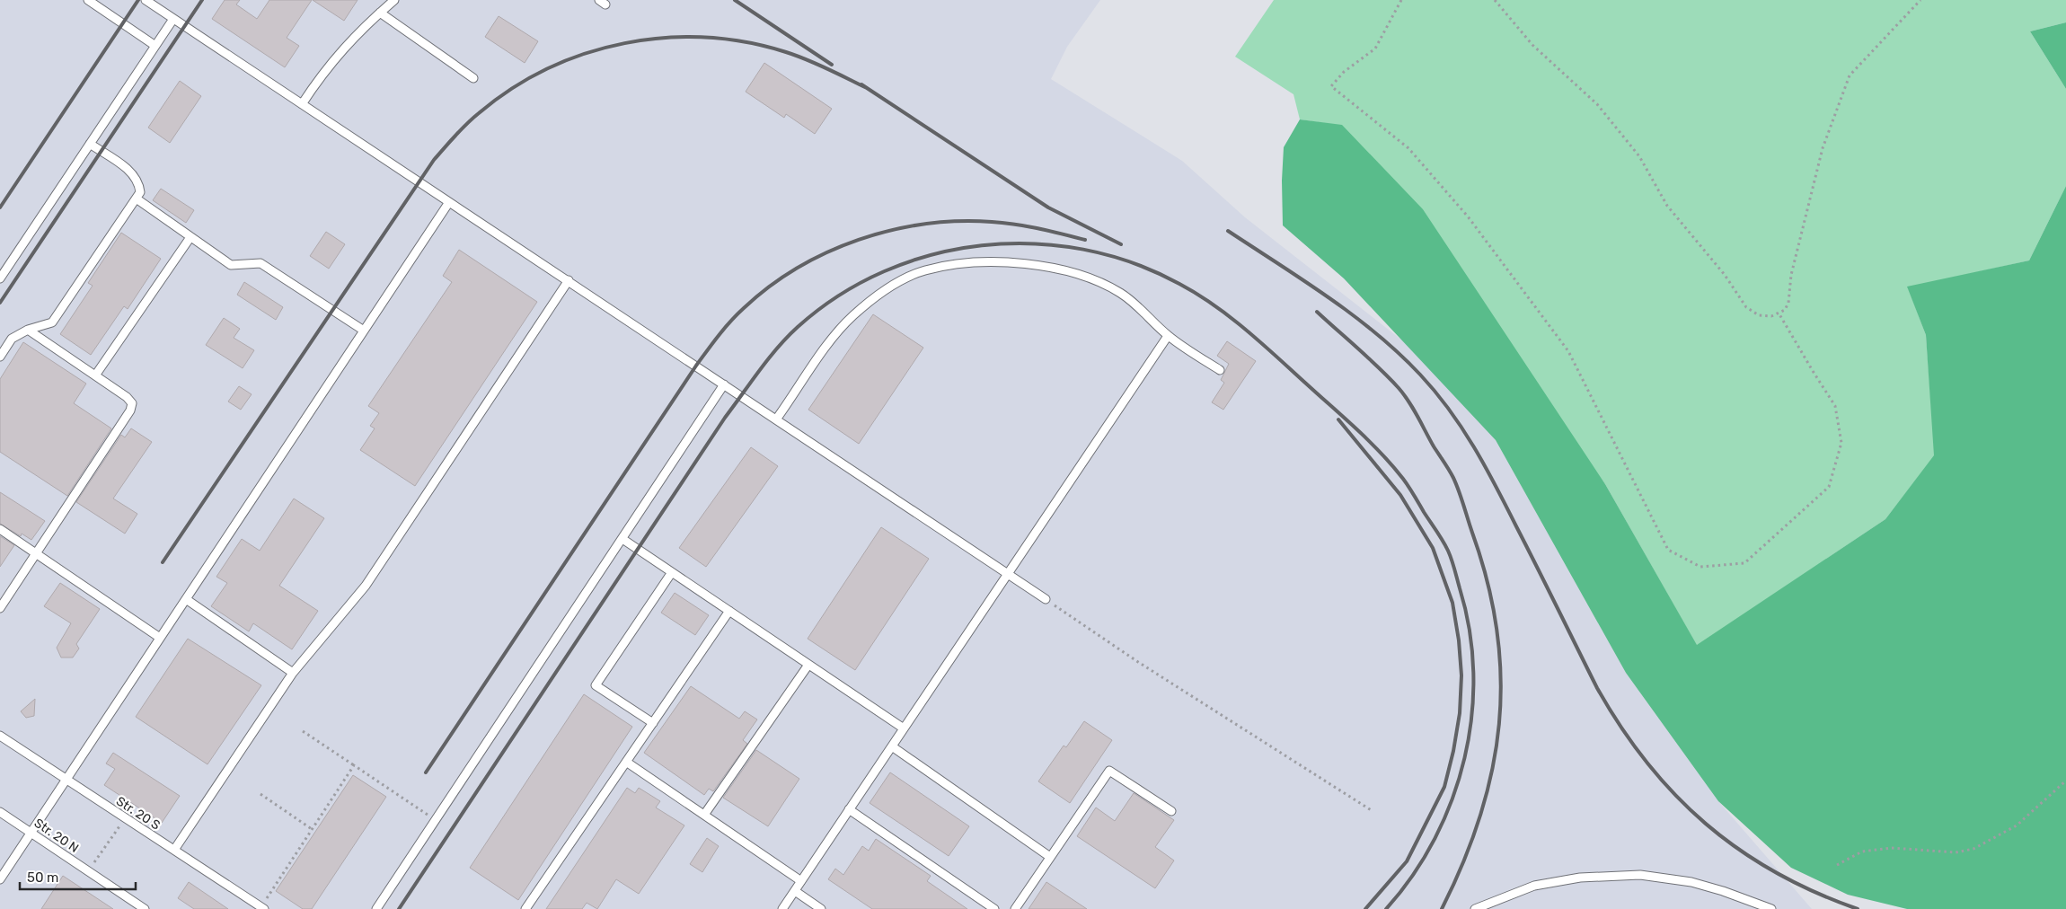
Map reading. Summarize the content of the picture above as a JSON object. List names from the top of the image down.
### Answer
{
  "streets": {
    "lane": ["Str. 20 S", "Str. 20 N"]
  },
  "scale_bar": "50 m"
}
